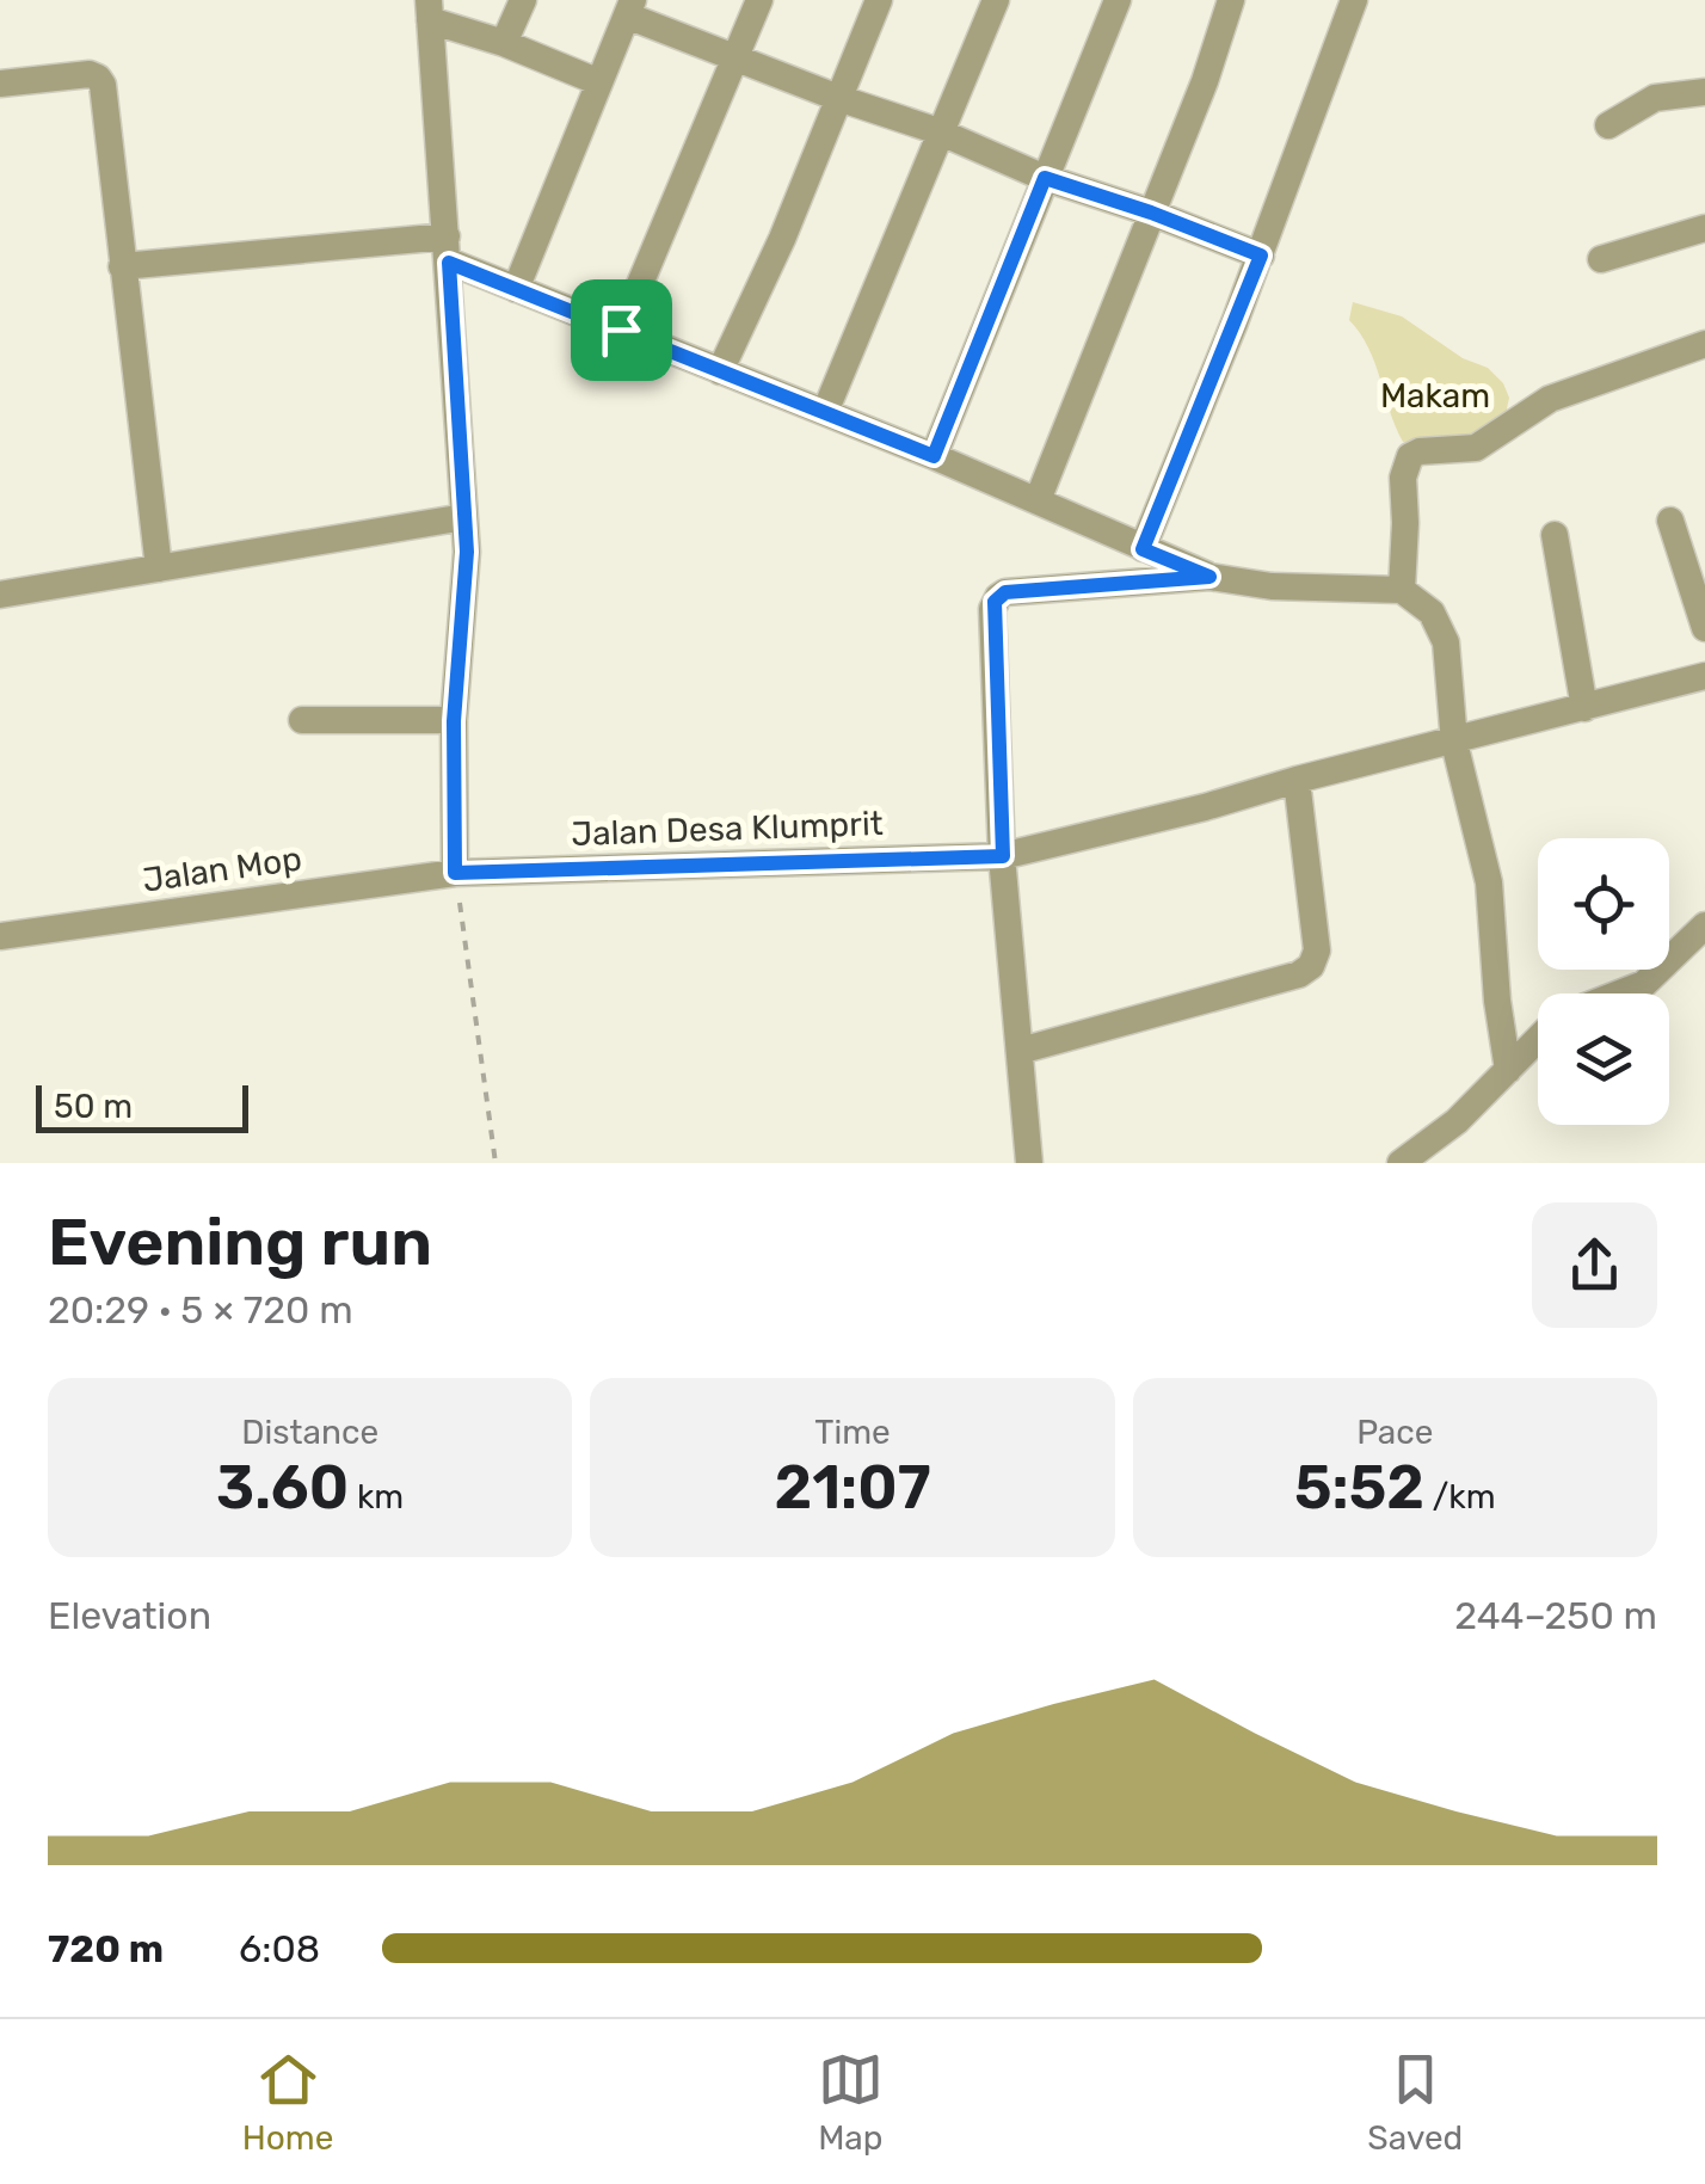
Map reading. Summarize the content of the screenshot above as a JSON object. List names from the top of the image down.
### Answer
{
  "streets": {
    "street": ["Jalan Desa Klumprit", "Jalan Mop"]
  },
  "crossings": [
    ["Jalan Desa Klumprit", "Jalan Mop"]
  ],
  "parks": ["Makam"],
  "scale_bar": "50 m",
  "page": {
    "scale": "50 m",
    "heading": ["Evening run", "20:29 · 5 × 720 m"],
    "stats": [
      ["Distance", "3.60 km"],
      ["Time", "21:07"],
      ["Pace", "5:52 /km"]
    ],
    "chart": ["Elevation", "244–250 m"],
    "list": [
      {
        "name": "720 m",
        "note": "6:08"
      }
    ],
    "tabs": ["Home", "Map", "Saved"]
  }
}
